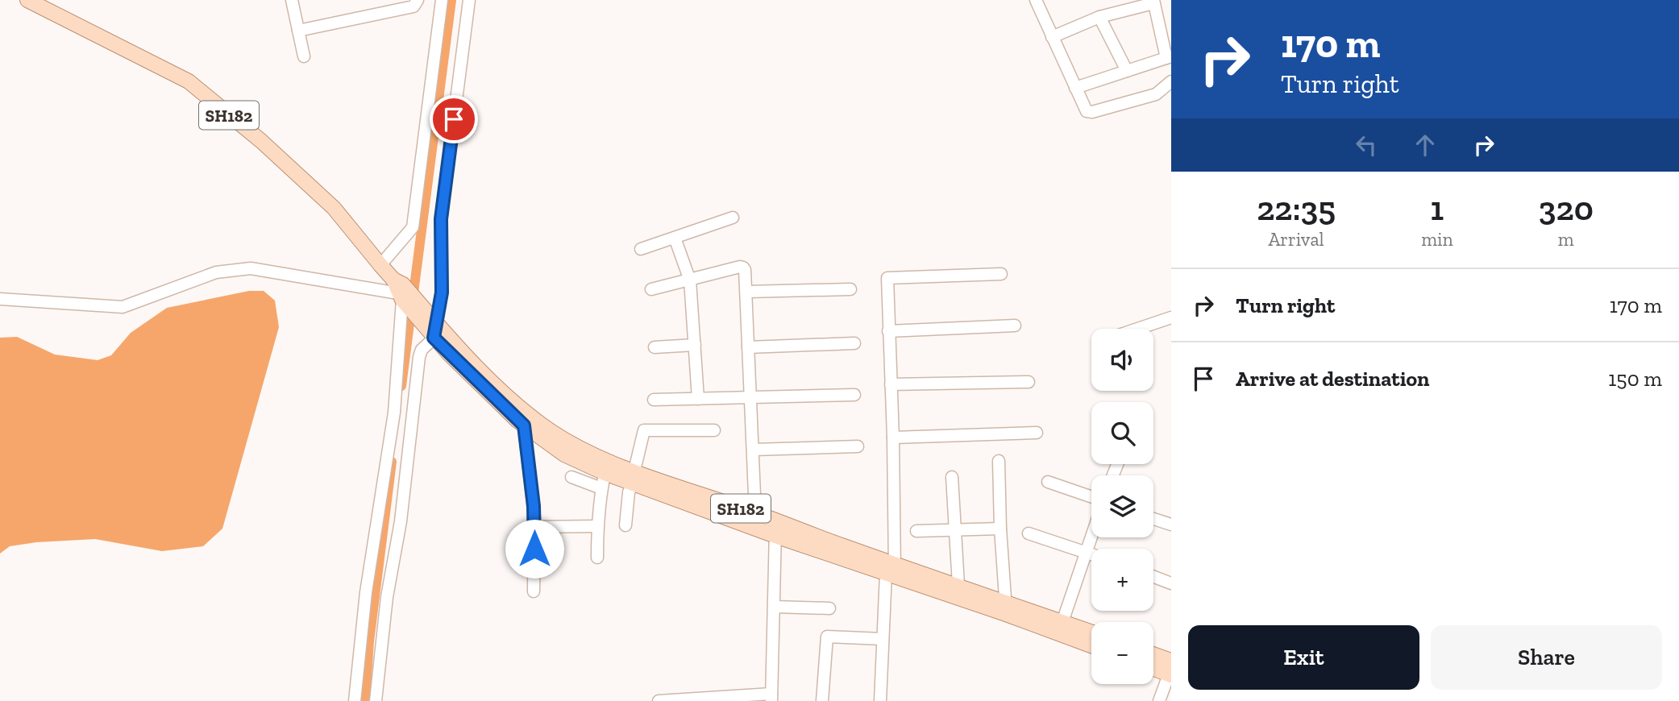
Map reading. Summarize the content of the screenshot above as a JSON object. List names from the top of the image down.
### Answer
{
  "streets": {
    "main road": ["SH182"]
  },
  "page": {
    "turn": ["170 m", "Turn right"],
    "eta": [
      "22:35",
      "Arrival",
      "1",
      "min",
      "320",
      "m"
    ],
    "list": [
      {
        "name": "Turn right",
        "value": "170 m"
      },
      {
        "name": "Arrive at destination",
        "value": "150 m"
      }
    ],
    "map_buttons": ["+", "−"],
    "buttons": ["Exit", "Share"]
  }
}
